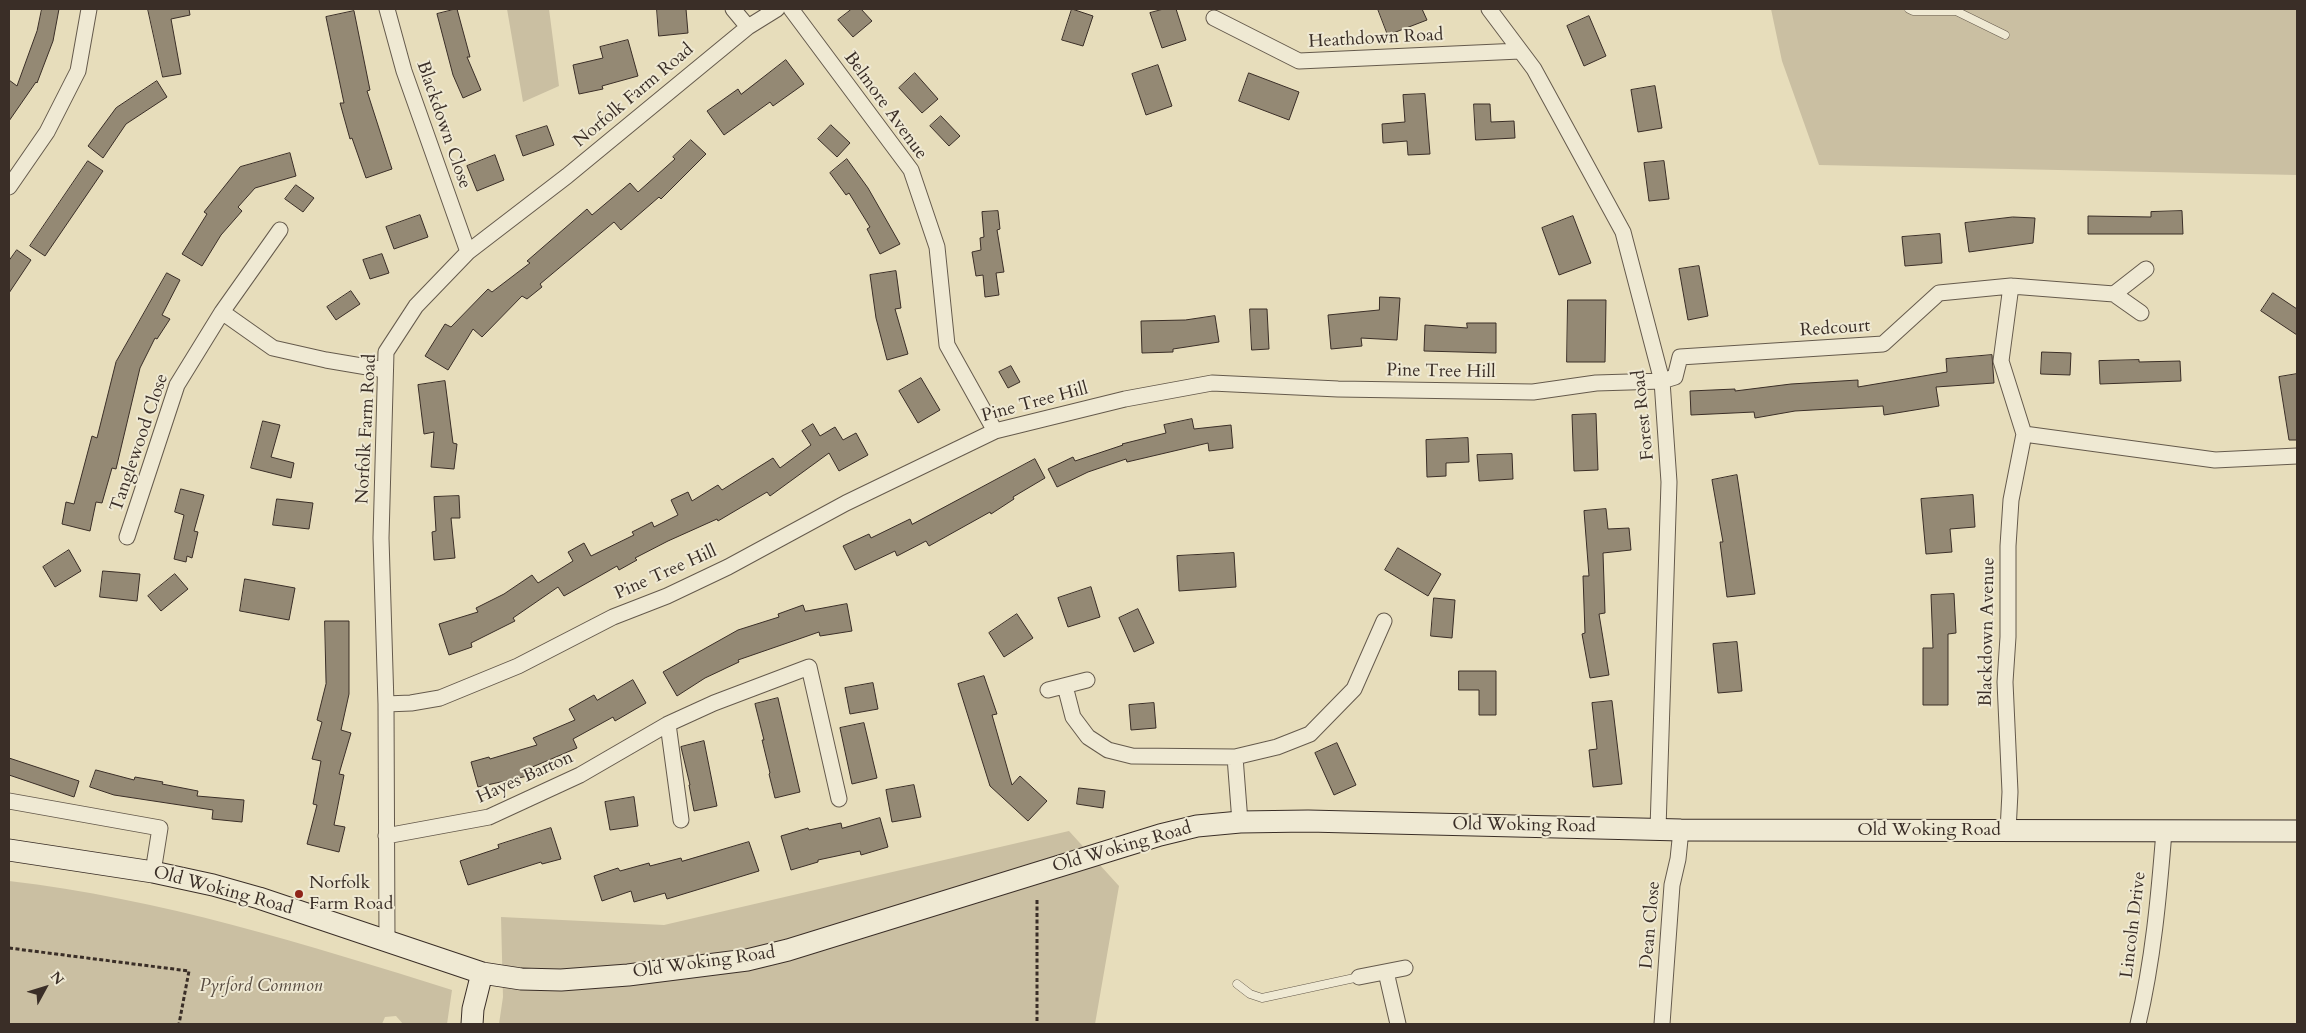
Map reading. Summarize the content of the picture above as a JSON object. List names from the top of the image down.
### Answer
{
  "streets": {
    "main road": ["Old Woking Road"],
    "street": [
      "Heathdown Road",
      "Norfolk Farm Road",
      "Belmore Avenue",
      "Blackdown Close",
      "Redcourt",
      "Pine Tree Hill",
      "Forest Road",
      "Tanglewood Close",
      "Blackdown Avenue",
      "Hayes Barton",
      "Dean Close",
      "Lincoln Drive"
    ]
  },
  "crossings": [
    ["Heathdown Road", "Forest Road"],
    ["Norfolk Farm Road", "Blackdown Close"],
    ["Norfolk Farm Road", "Pine Tree Hill"],
    ["Norfolk Farm Road", "Hayes Barton"],
    ["Norfolk Farm Road", "Old Woking Road"],
    ["Belmore Avenue", "Pine Tree Hill"],
    ["Redcourt", "Pine Tree Hill"],
    ["Redcourt", "Forest Road"],
    ["Redcourt", "Blackdown Avenue"],
    ["Pine Tree Hill", "Forest Road"],
    ["Forest Road", "Old Woking Road"],
    ["Blackdown Avenue", "Old Woking Road"],
    ["Old Woking Road", "Dean Close"],
    ["Old Woking Road", "Lincoln Drive"]
  ],
  "parks": ["Pyrford Common"],
  "places": ["Norfolk Farm Road"],
  "north": "top right"
}
